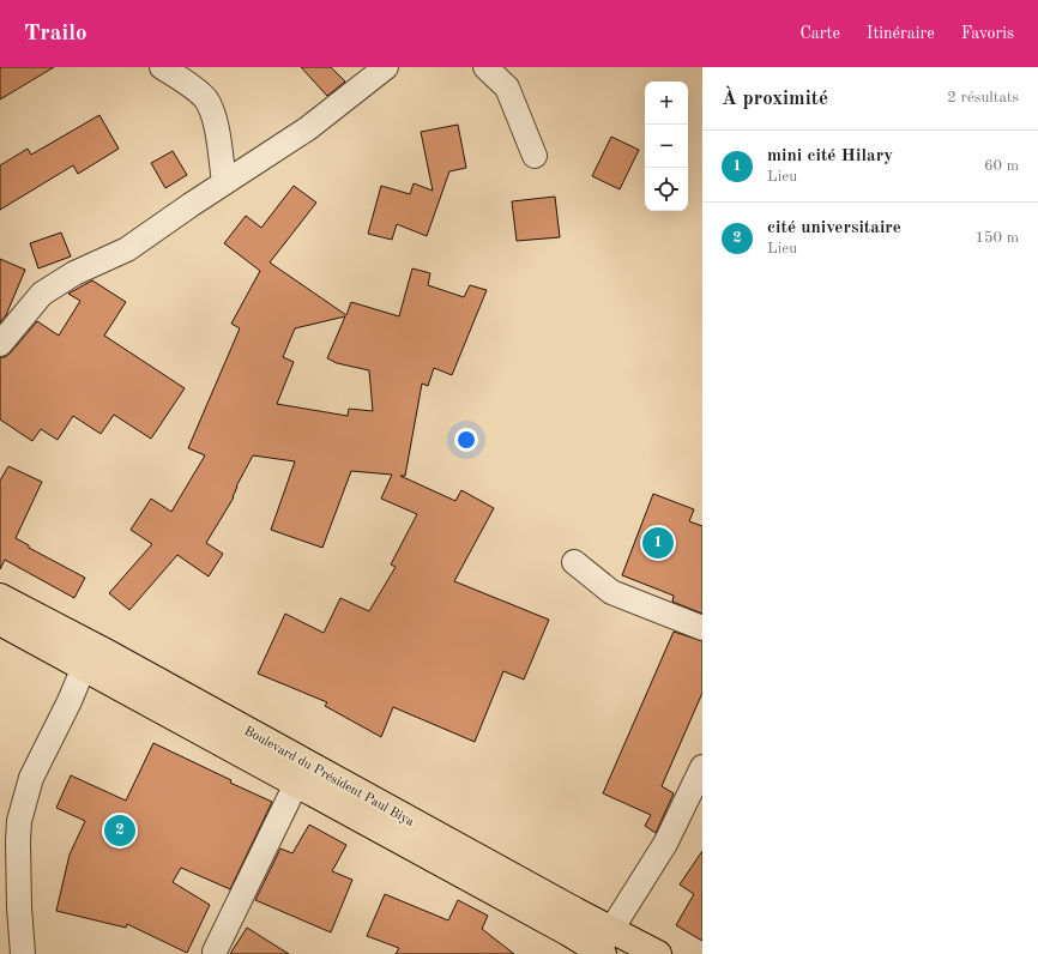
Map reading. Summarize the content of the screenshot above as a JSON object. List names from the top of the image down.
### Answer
{
  "streets": {
    "main road": ["Boulevard du Président Paul Biya"]
  },
  "page": {
    "header": "Trailo",
    "nav": ["Carte", "Itinéraire", "Favoris"],
    "heading": ["À proximité", "2 résultats"],
    "map_buttons": ["+", "−"],
    "list": [
      {
        "mark": "1",
        "name": "mini cité Hilary",
        "note": "Lieu",
        "value": "60 m"
      },
      {
        "mark": "2",
        "name": "cité universitaire",
        "note": "Lieu",
        "value": "150 m"
      }
    ],
    "pins": ["1", "2"]
  }
}
